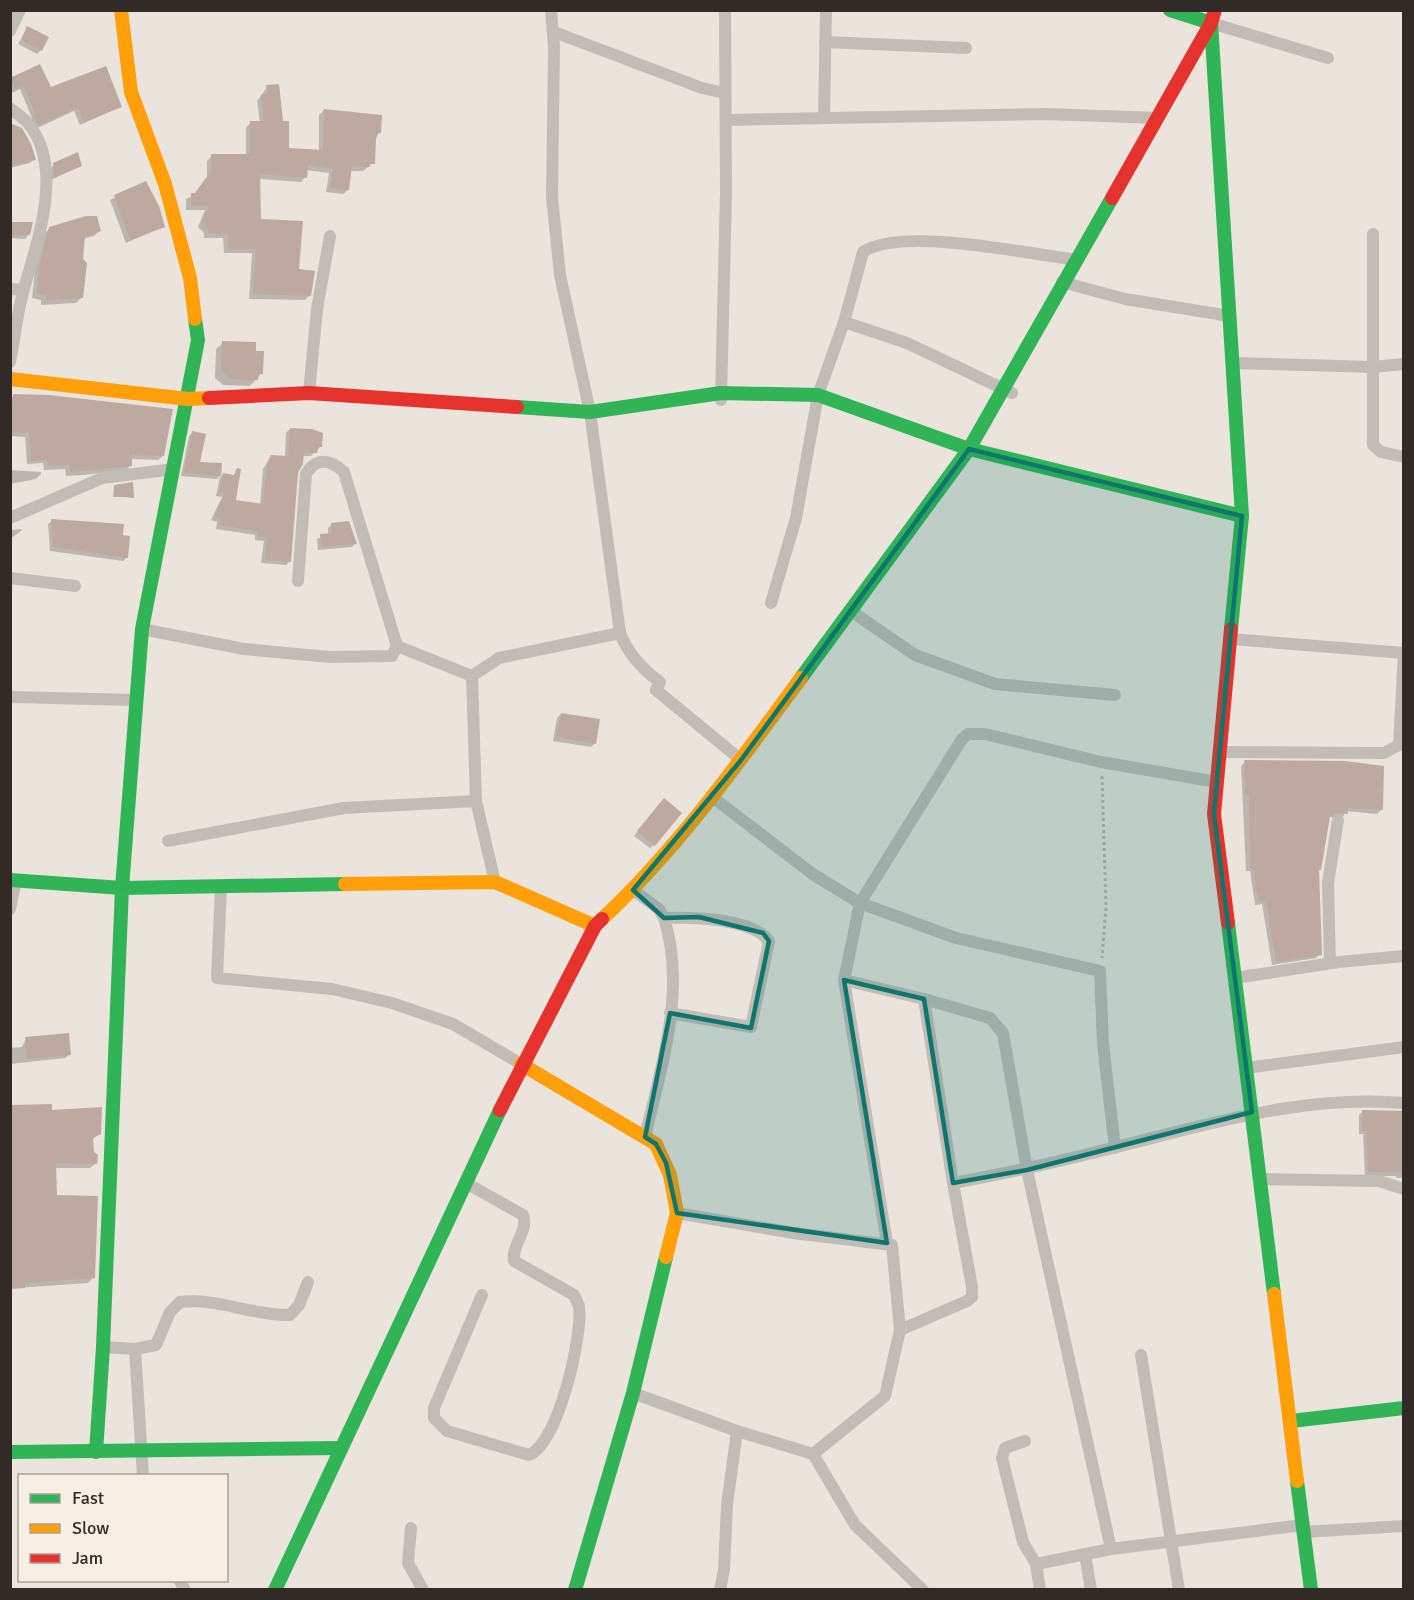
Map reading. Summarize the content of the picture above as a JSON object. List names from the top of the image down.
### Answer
{
  "legend": ["Fast", "Slow", "Jam"]
}
